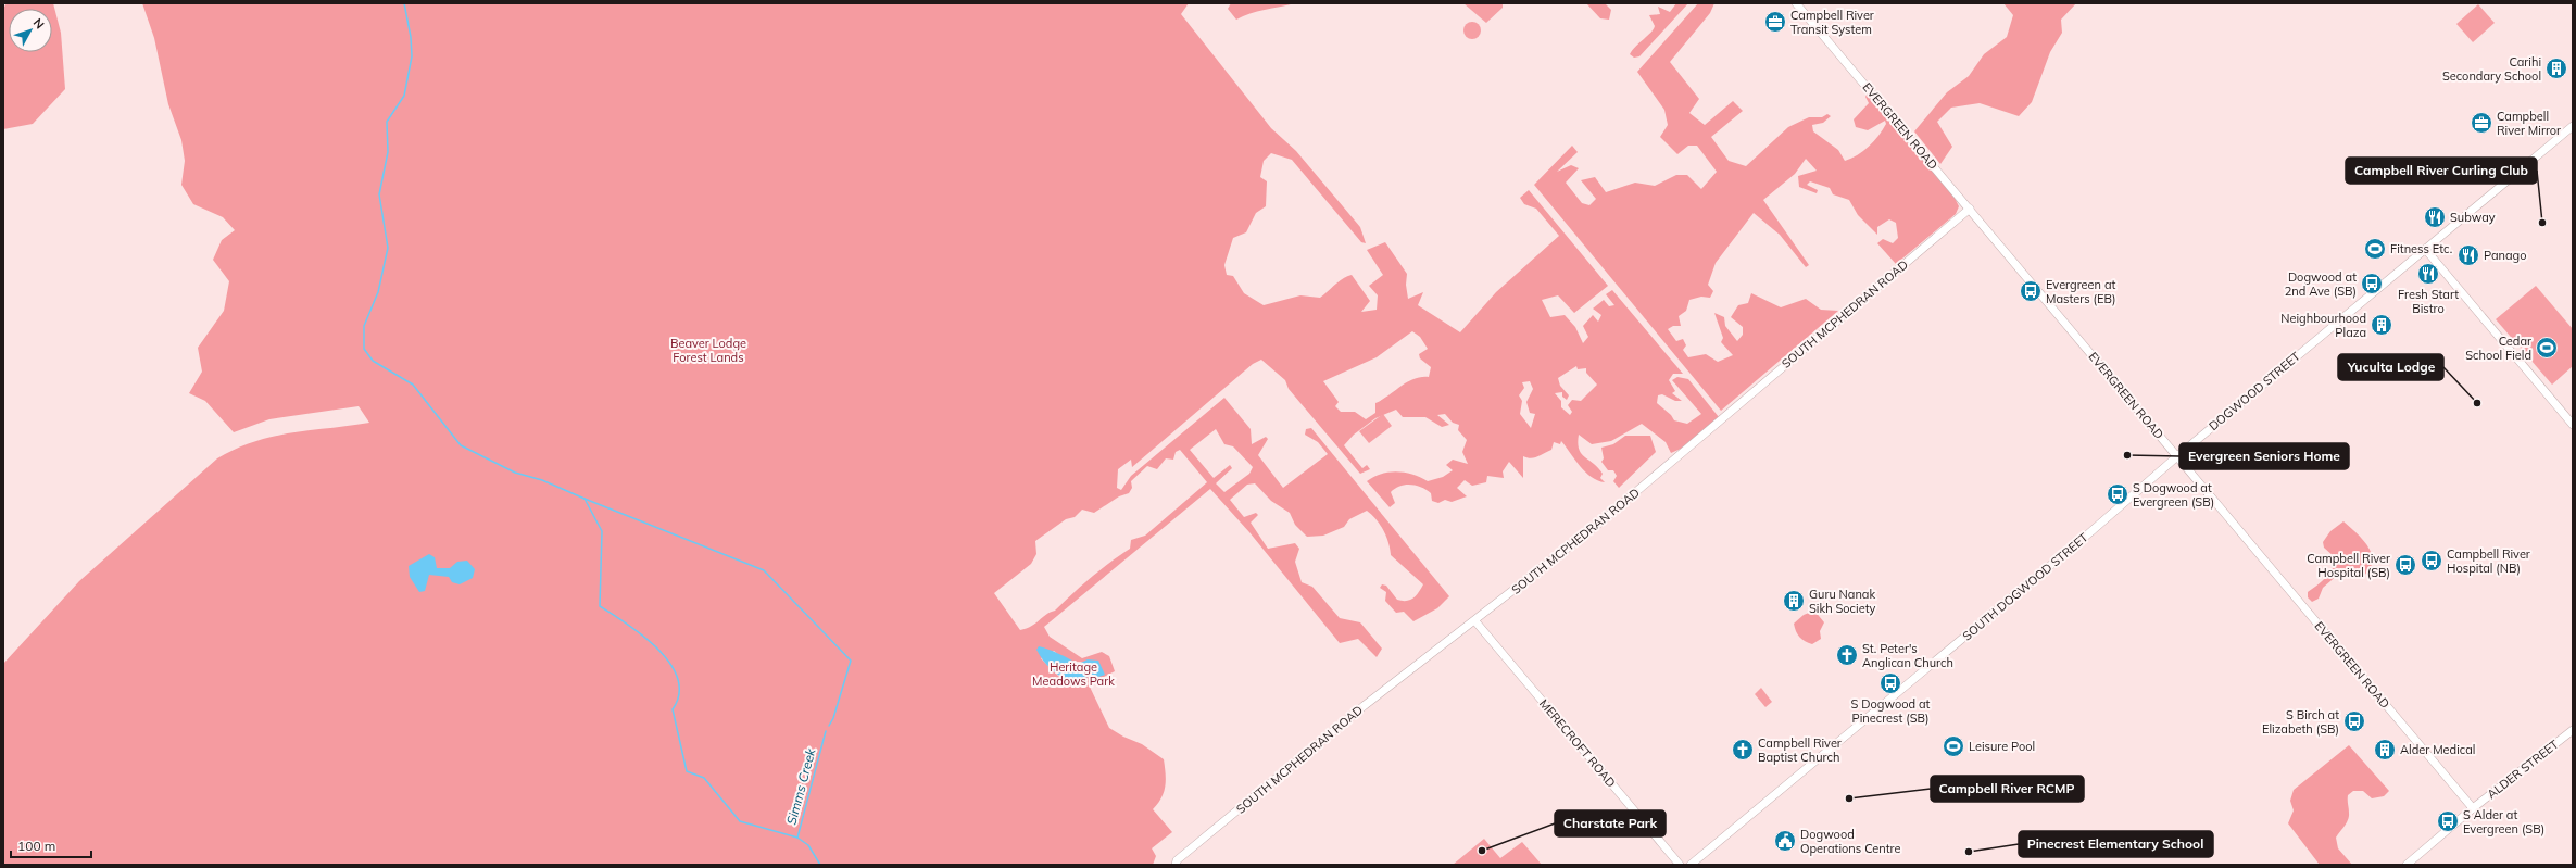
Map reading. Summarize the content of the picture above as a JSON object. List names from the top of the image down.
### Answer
{
  "streets": {
    "street": [
      "EVERGREEN ROAD",
      "SOUTH MCPHEDRAN ROAD",
      "DOGWOOD STREET",
      "SOUTH DOGWOOD STREET",
      "MERECROFT ROAD",
      "ALDER STREET"
    ]
  },
  "crossings": [
    ["EVERGREEN ROAD", "SOUTH MCPHEDRAN ROAD"],
    ["EVERGREEN ROAD", "DOGWOOD STREET"],
    ["EVERGREEN ROAD", "SOUTH DOGWOOD STREET"],
    ["EVERGREEN ROAD", "ALDER STREET"],
    ["SOUTH MCPHEDRAN ROAD", "MERECROFT ROAD"],
    ["DOGWOOD STREET", "SOUTH DOGWOOD STREET"]
  ],
  "water": ["Simms Creek"],
  "parks": ["Beaver Lodge Forest Lands", "Heritage Meadows Park"],
  "places": {
    "office": ["Campbell River Transit System", "Campbell River Mirror"],
    "building": [
      "Carihi Secondary School",
      "Neighbourhood Plaza",
      "Guru Nanak Sikh Society",
      "Alder Medical"
    ],
    "restaurant": ["Subway", "Panago", "Fresh Start Bistro"],
    "other": [
      "Campbell River Curling Club",
      "Yuculta Lodge",
      "Evergreen Seniors Home",
      "Campbell River RCMP",
      "Charstate Park",
      "Pinecrest Elementary School"
    ],
    "sports": ["Fitness Etc.", "Cedar School Field", "Leisure Pool"],
    "bus stop": [
      "Dogwood at 2nd Ave (SB)",
      "Evergreen at Masters (EB)",
      "S Dogwood at Evergreen (SB)",
      "Campbell River Hospital (NB)",
      "Campbell River Hospital (SB)",
      "S Dogwood at Pinecrest (SB)",
      "S Birch at Elizabeth (SB)",
      "S Alder at Evergreen (SB)"
    ],
    "church": ["St. Peter's Anglican Church", "Campbell River Baptist Church"],
    "public building": ["Dogwood Operations Centre"]
  },
  "scale_bar": "100 m",
  "north": "top right"
}
